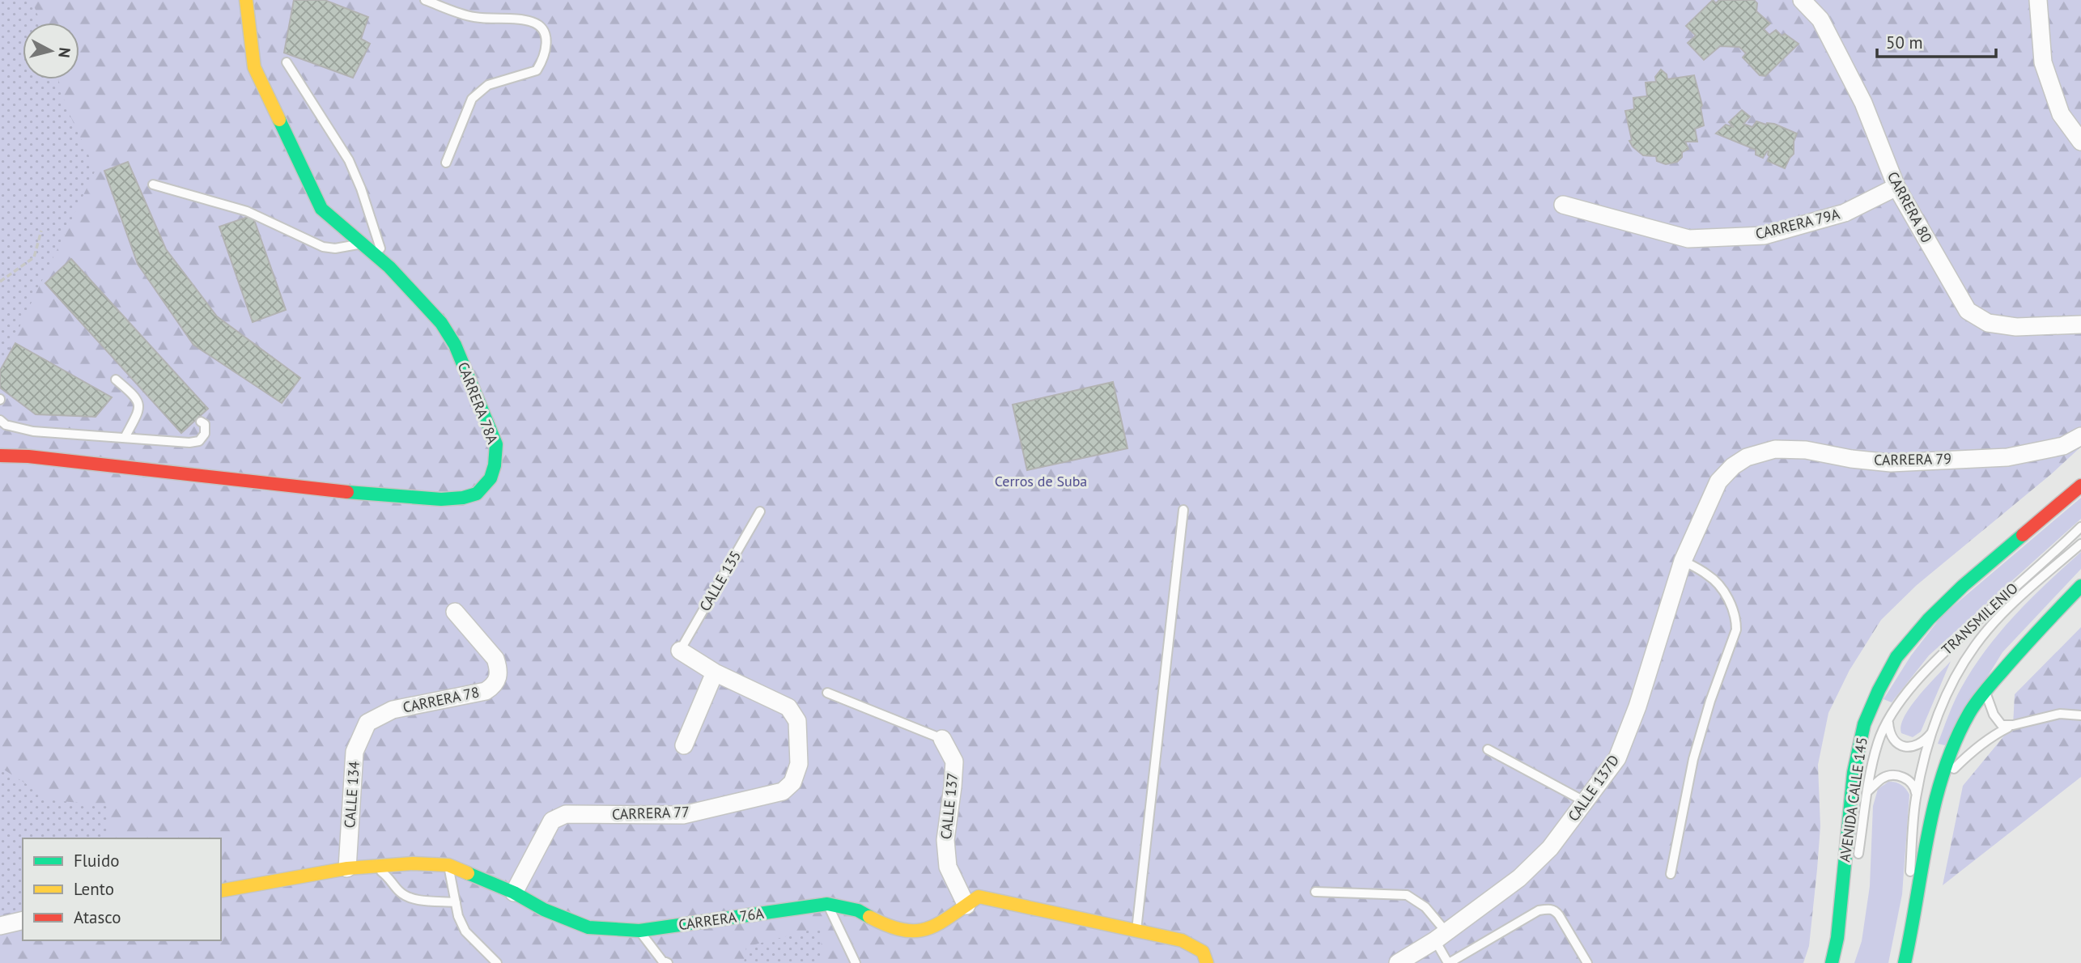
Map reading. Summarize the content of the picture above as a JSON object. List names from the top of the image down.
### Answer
{
  "streets": {
    "street": [
      "CARRERA 80",
      "CARRERA 79A",
      "CARRERA 78A",
      "CARRERA 79",
      "CARRERA 78",
      "CALLE 137D",
      "CALLE 134",
      "AVENIDA CALLE 145",
      "CALLE 137",
      "CARRERA 77",
      "CARRERA 76A"
    ],
    "lane": ["CALLE 135", "TRANSMILENIO"]
  },
  "crossings": [
    ["CARRERA 80", "CARRERA 79A"],
    ["CARRERA 79", "CALLE 137D"],
    ["CARRERA 78", "CALLE 134"],
    ["CALLE 134", "CARRERA 76A"],
    ["CALLE 137", "CARRERA 76A"],
    ["CARRERA 77", "CARRERA 76A"]
  ],
  "parks": ["Cerros de Suba"],
  "legend": ["Fluido", "Lento", "Atasco"],
  "scale_bar": "50 m",
  "north": "right"
}
